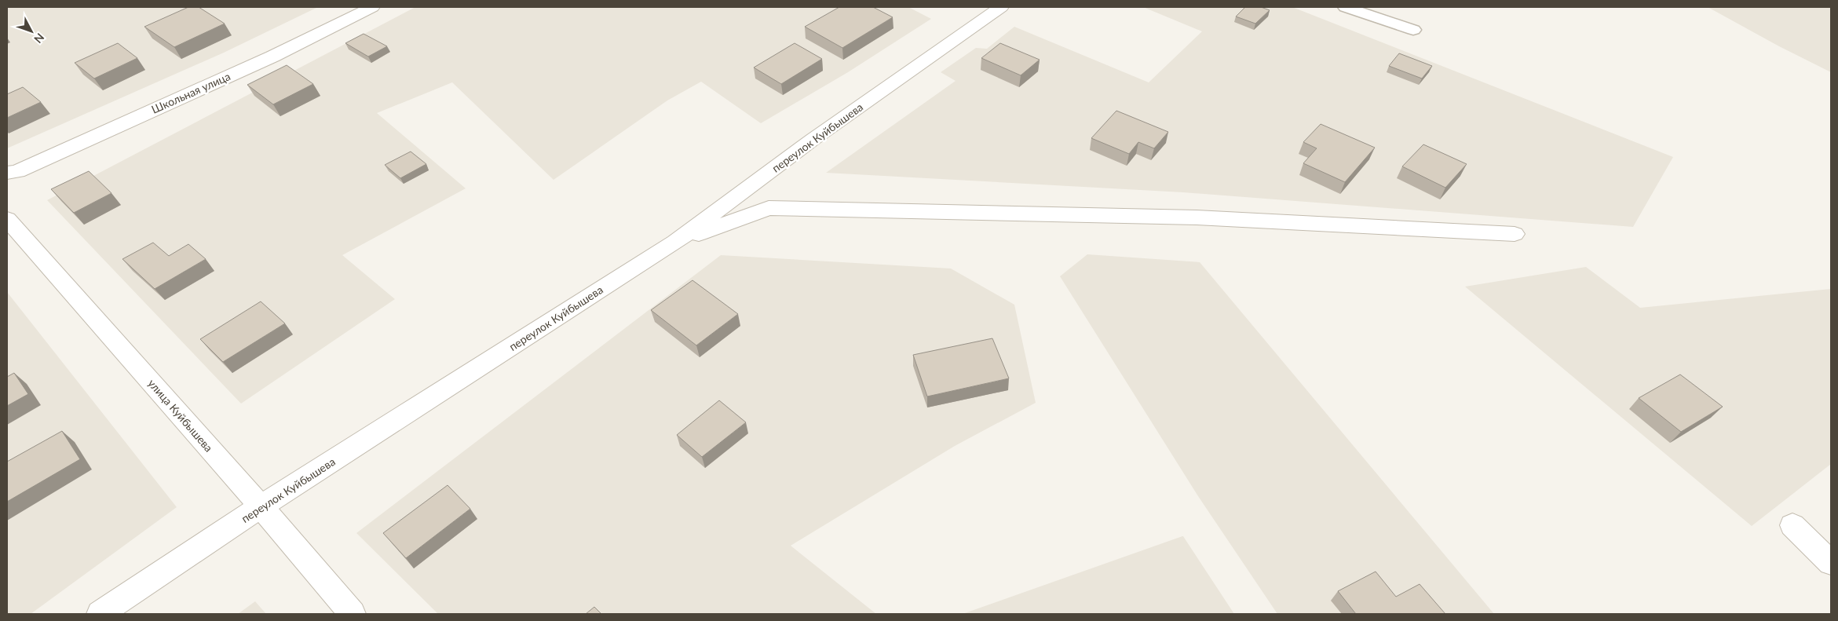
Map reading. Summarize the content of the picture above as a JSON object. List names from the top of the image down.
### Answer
{
  "streets": {
    "street": ["Школьная улица", "переулок Куйбышева", "улица Куйбышева"]
  },
  "crossings": [
    ["переулок Куйбышева", "улица Куйбышева"]
  ],
  "north": "bottom right"
}
